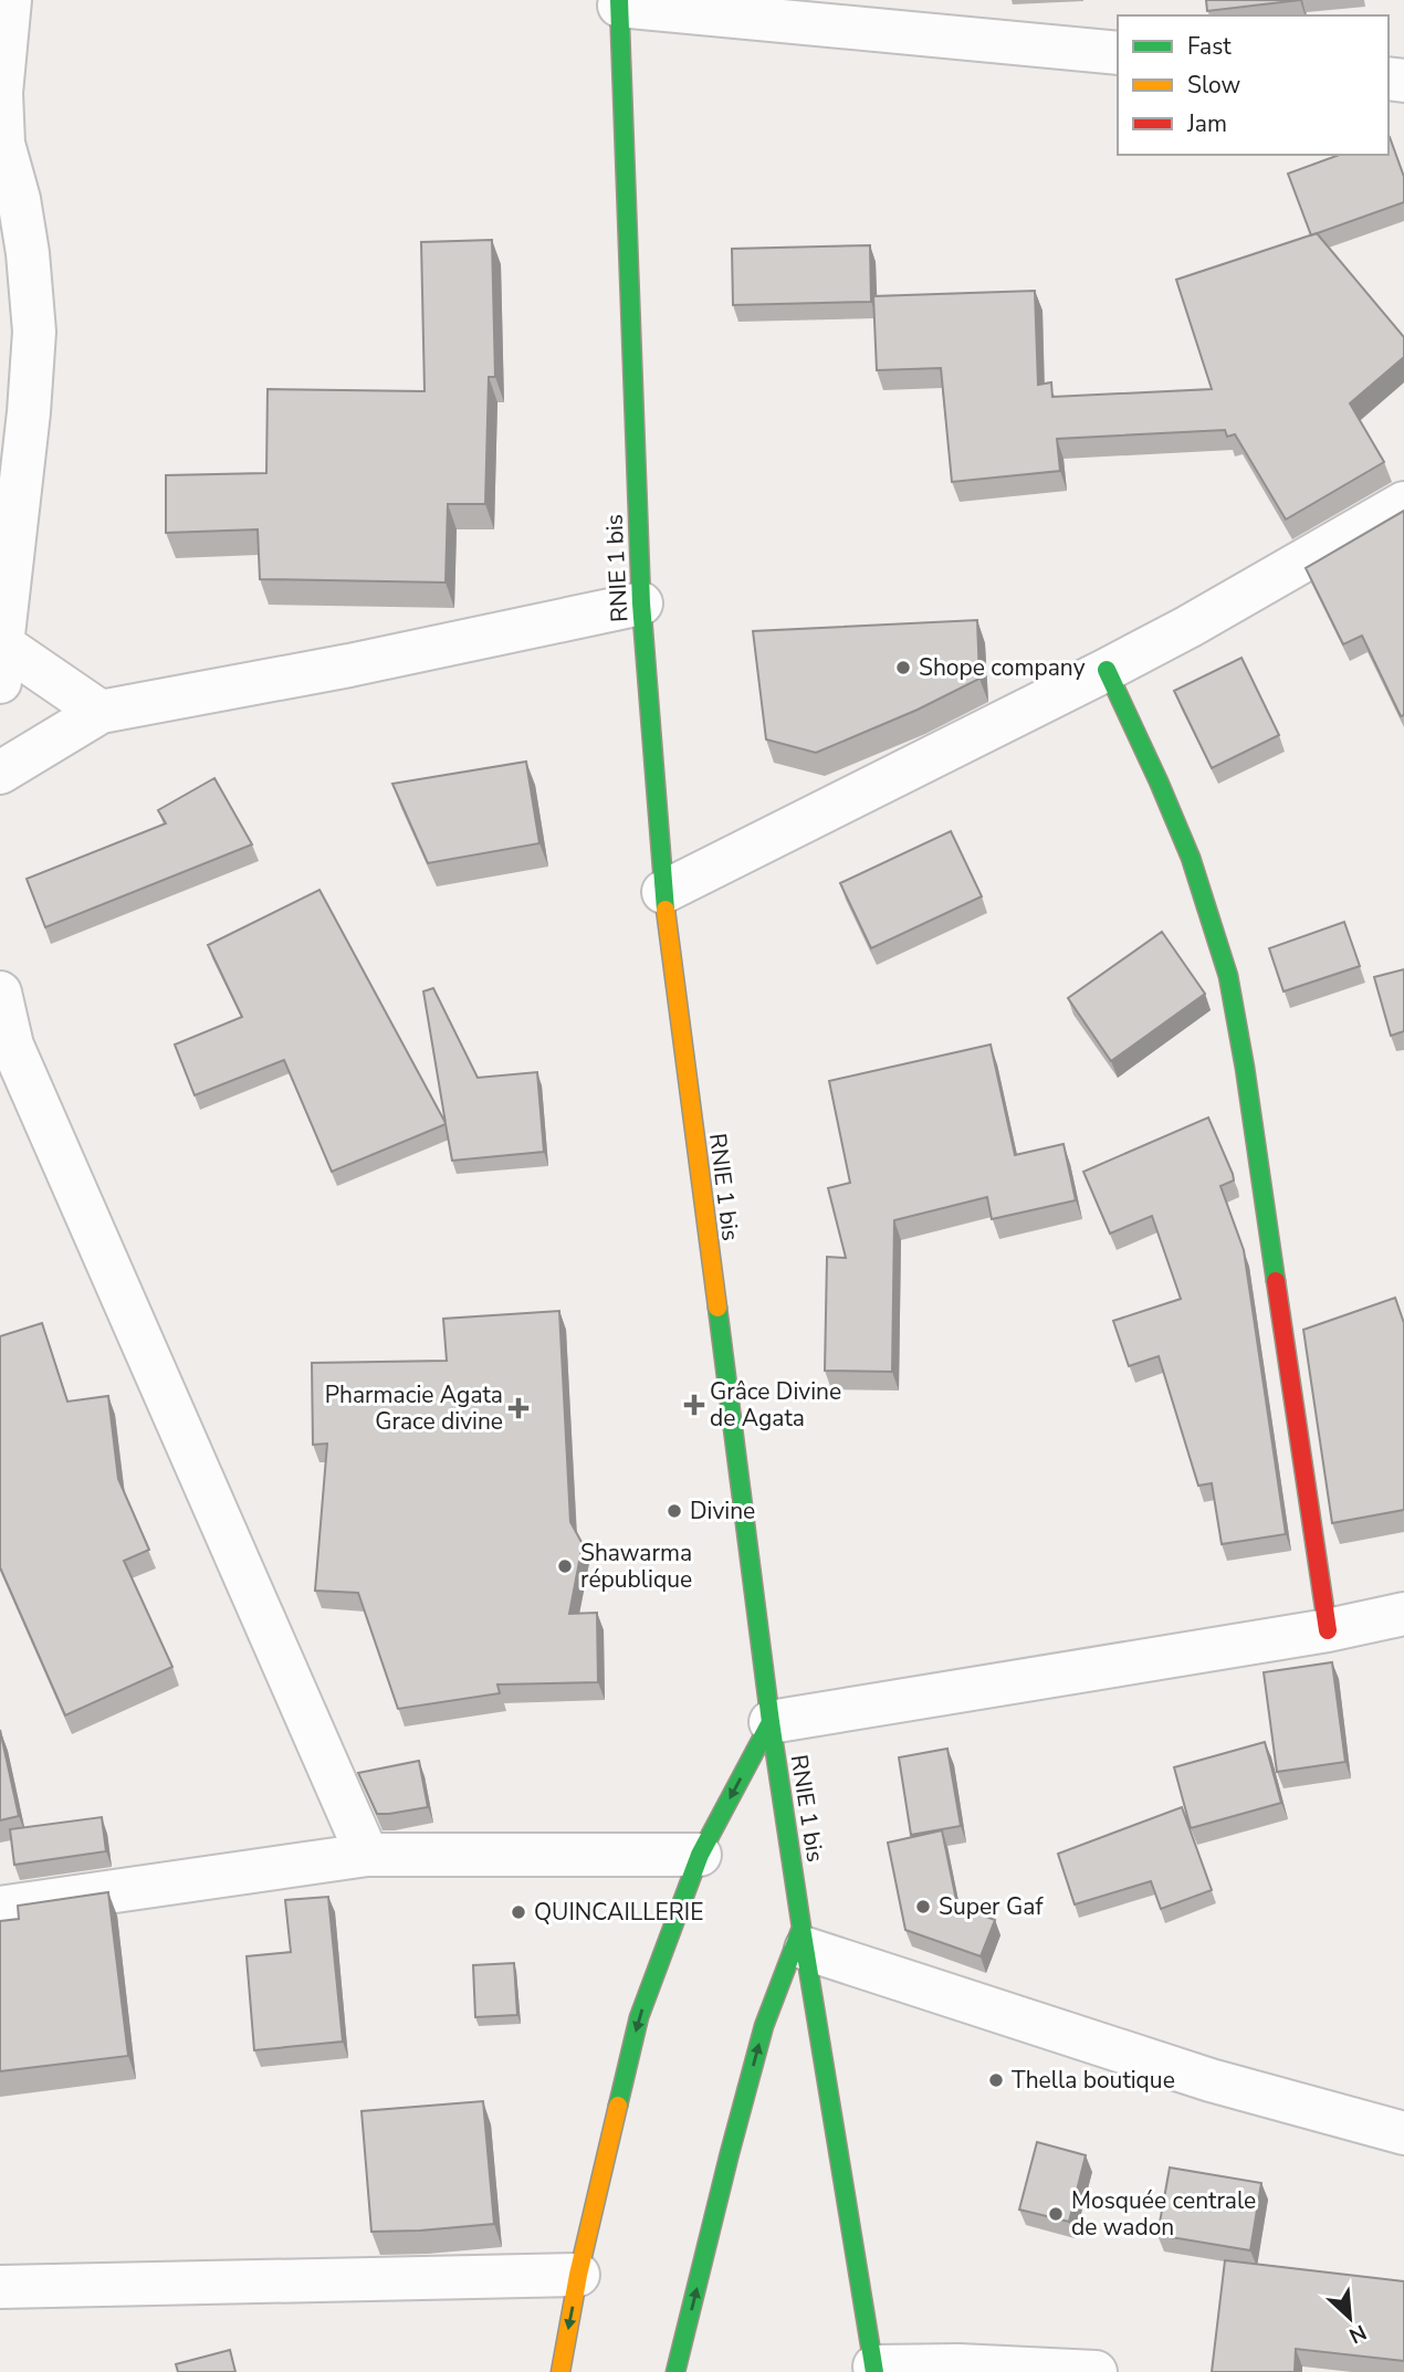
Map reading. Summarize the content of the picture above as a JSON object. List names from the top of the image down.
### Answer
{
  "streets": {
    "main road": ["RNIE 1 bis"]
  },
  "places": {
    "other": [
      "Shope company",
      "Divine",
      "Shawarma république",
      "Super Gaf",
      "QUINCAILLERIE",
      "Thella boutique",
      "Mosquée centrale de wadon"
    ],
    "health": ["Grâce Divine de Agata", "Pharmacie Agata Grace divine"]
  },
  "legend": ["Fast", "Slow", "Jam"],
  "north": "bottom right"
}
